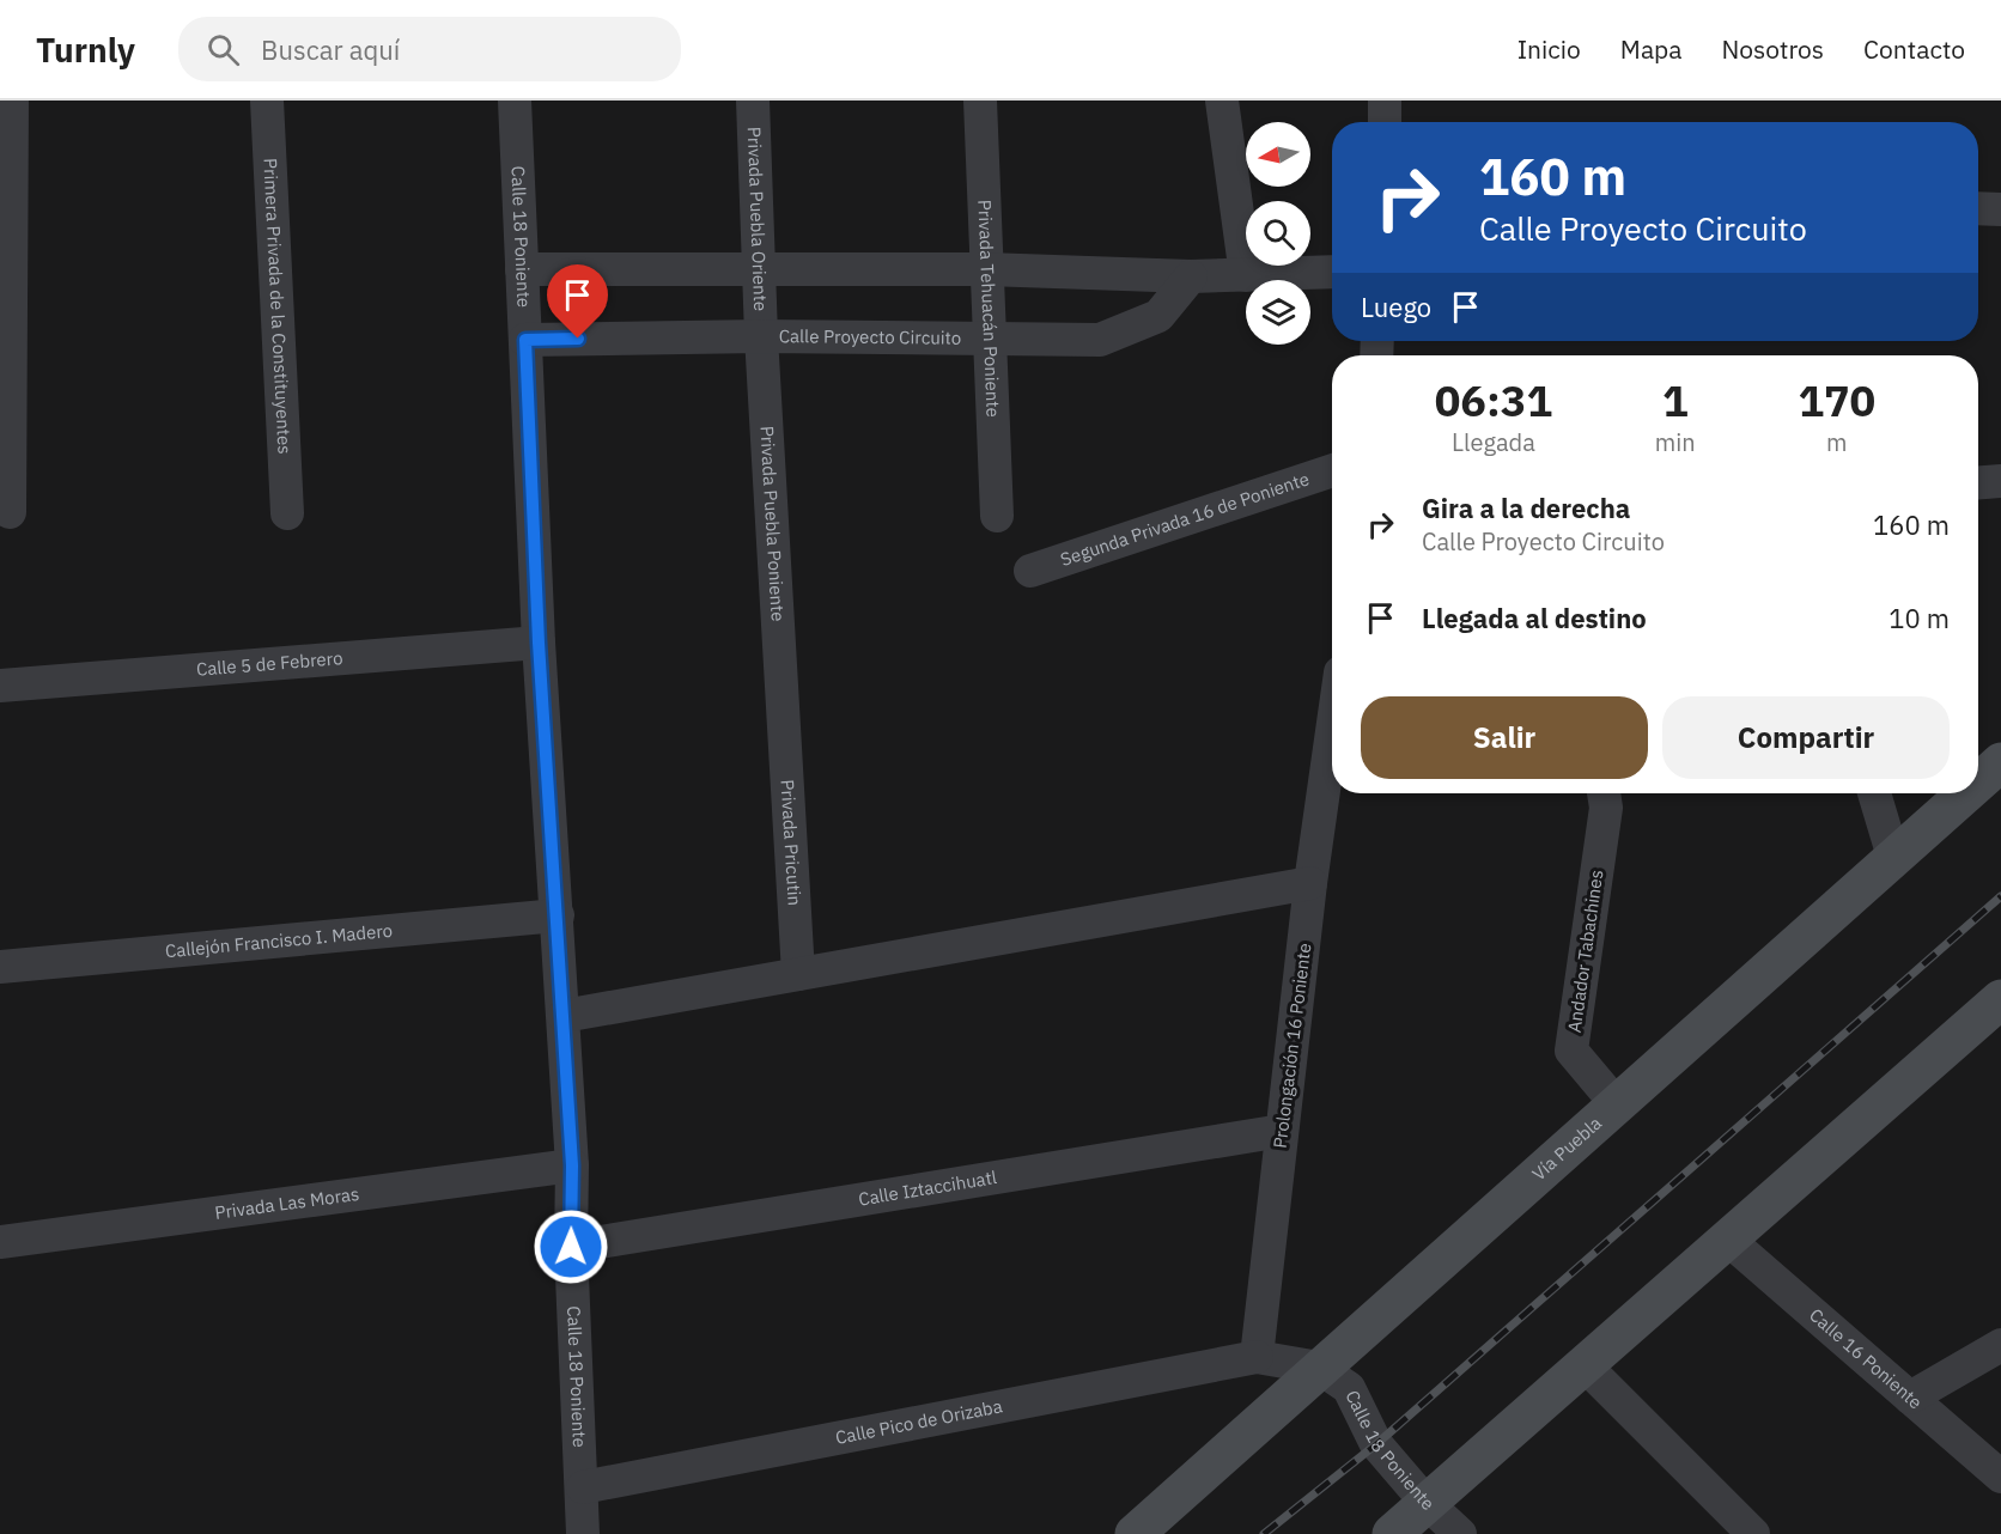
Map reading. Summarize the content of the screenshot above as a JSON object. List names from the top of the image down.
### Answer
{
  "streets": {
    "main road": ["Vía Puebla"],
    "street": [
      "Privada Puebla Oriente",
      "Calle 18 Poniente",
      "Primera Privada de la Constituyentes",
      "Privada Tehuacán Poniente",
      "Calle Proyecto Circuito",
      "Segunda Privada 16 de Poniente",
      "Privada Puebla Poniente",
      "Calle 5 de Febrero",
      "Privada Pricutin",
      "Callejón Francisco I. Madero",
      "Andador Tabachines",
      "Prolongación 16 Poniente",
      "Calle Iztaccihuatl",
      "Privada Las Moras",
      "Calle 16 Poniente",
      "Calle Pico de Orizaba"
    ]
  },
  "crossings": [
    ["Privada Puebla Oriente", "Calle Proyecto Circuito"],
    ["Privada Puebla Oriente", "Privada Puebla Poniente"],
    ["Calle 18 Poniente", "Calle Proyecto Circuito"],
    ["Calle 18 Poniente", "Calle 5 de Febrero"],
    ["Calle 18 Poniente", "Callejón Francisco I. Madero"],
    ["Calle 18 Poniente", "Vía Puebla"],
    ["Calle 18 Poniente", "Calle Iztaccihuatl"],
    ["Calle 18 Poniente", "Privada Las Moras"],
    ["Calle 18 Poniente", "Calle Pico de Orizaba"],
    ["Privada Tehuacán Poniente", "Calle Proyecto Circuito"],
    ["Calle Proyecto Circuito", "Privada Puebla Poniente"],
    ["Privada Puebla Poniente", "Privada Pricutin"],
    ["Andador Tabachines", "Vía Puebla"],
    ["Prolongación 16 Poniente", "Calle Iztaccihuatl"],
    ["Prolongación 16 Poniente", "Calle Pico de Orizaba"]
  ],
  "north": "left",
  "page": {
    "header": "Turnly",
    "search": "Buscar aquí",
    "nav": [
      "Inicio",
      "Mapa",
      "Nosotros",
      "Contacto"
    ],
    "turn": ["160 m", "Calle Proyecto Circuito"],
    "then": "Luego",
    "eta": [
      "06:31",
      "Llegada",
      "1",
      "min",
      "170",
      "m"
    ],
    "list": [
      {
        "name": "Gira a la derecha",
        "note": "Calle Proyecto Circuito",
        "value": "160 m"
      },
      {
        "name": "Llegada al destino",
        "value": "10 m"
      }
    ],
    "buttons": ["Salir", "Compartir"]
  }
}
